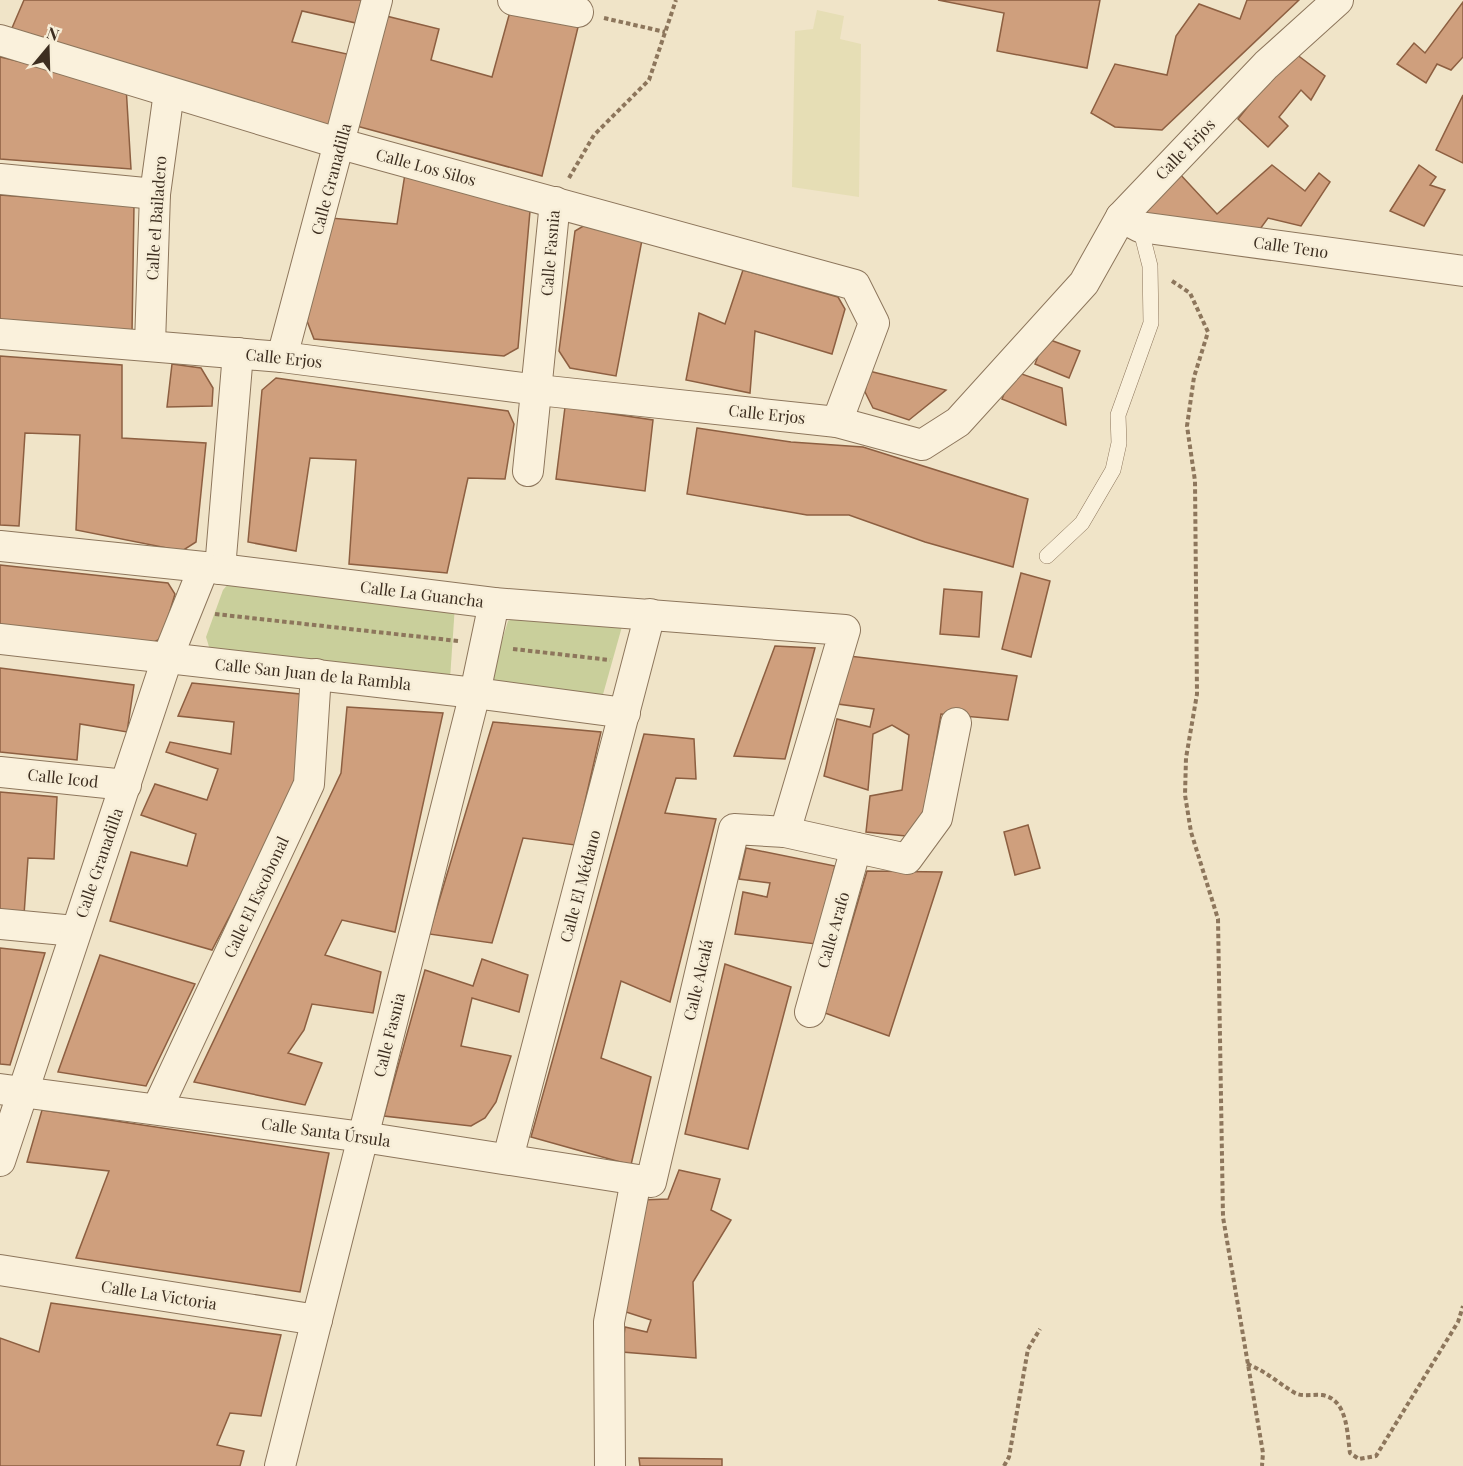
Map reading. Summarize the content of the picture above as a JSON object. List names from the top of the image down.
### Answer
{
  "streets": {
    "street": [
      "Calle Erjos",
      "Calle Los Silos",
      "Calle Granadilla",
      "Calle el Bailadero",
      "Calle Teno",
      "Calle Fasnia",
      "Calle La Guancha",
      "Calle San Juan de la Rambla",
      "Calle Icod",
      "Calle El Médano",
      "Calle El Escobonal",
      "Calle Arafo",
      "Calle Alcalá",
      "Calle Santa Úrsula",
      "Calle La Victoria"
    ]
  },
  "crossings": [
    ["Calle Erjos", "Calle Los Silos"],
    ["Calle Erjos", "Calle Granadilla"],
    ["Calle Erjos", "Calle el Bailadero"],
    ["Calle Erjos", "Calle Teno"],
    ["Calle Erjos", "Calle Fasnia"],
    ["Calle Los Silos", "Calle Granadilla"],
    ["Calle Los Silos", "Calle el Bailadero"],
    ["Calle Los Silos", "Calle Fasnia"],
    ["Calle Granadilla", "Calle La Guancha"],
    ["Calle Granadilla", "Calle San Juan de la Rambla"],
    ["Calle Granadilla", "Calle Icod"],
    ["Calle Granadilla", "Calle Santa Úrsula"],
    ["Calle Fasnia", "Calle La Guancha"],
    ["Calle Fasnia", "Calle San Juan de la Rambla"],
    ["Calle Fasnia", "Calle Santa Úrsula"],
    ["Calle Fasnia", "Calle La Victoria"],
    ["Calle La Guancha", "Calle El Médano"],
    ["Calle La Guancha", "Calle Alcalá"],
    ["Calle San Juan de la Rambla", "Calle El Médano"],
    ["Calle San Juan de la Rambla", "Calle El Escobonal"],
    ["Calle El Médano", "Calle Santa Úrsula"],
    ["Calle El Escobonal", "Calle Santa Úrsula"],
    ["Calle Arafo", "Calle Alcalá"],
    ["Calle Alcalá", "Calle Santa Úrsula"]
  ],
  "north": "top"
}
